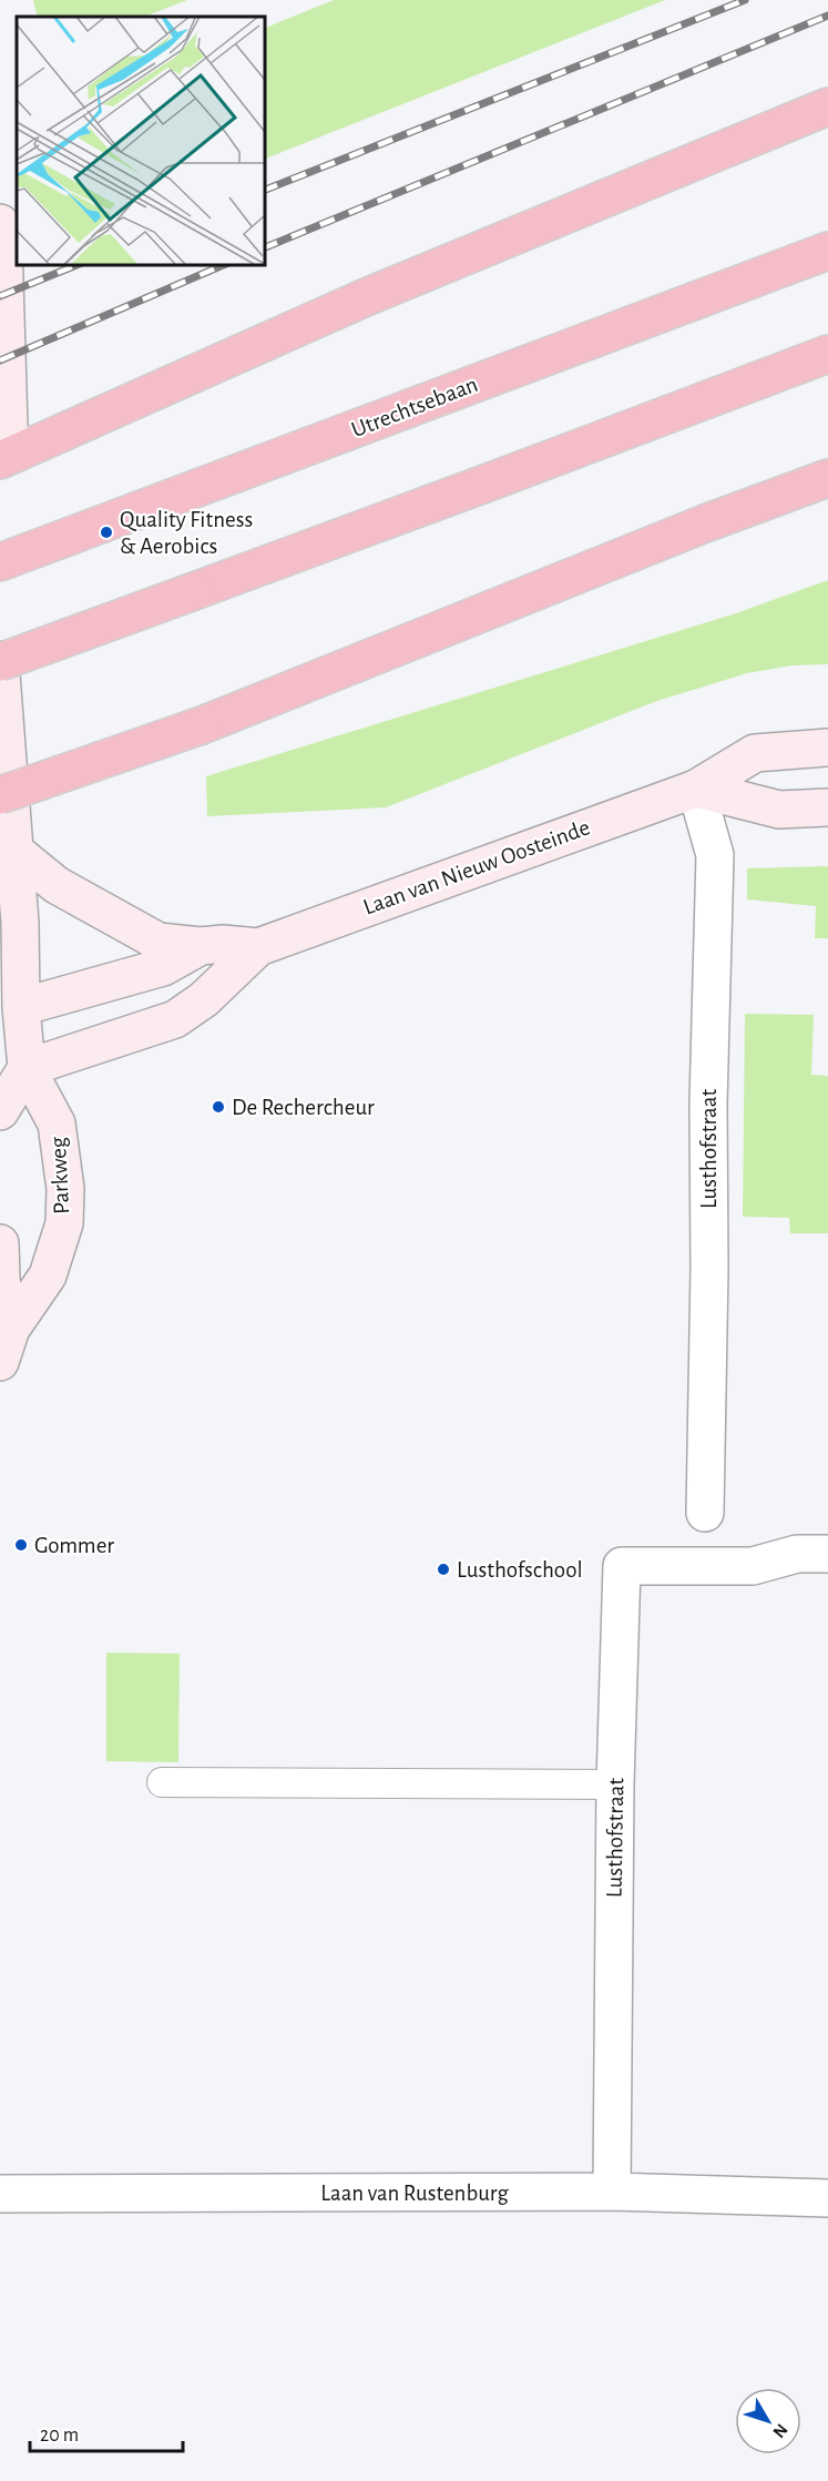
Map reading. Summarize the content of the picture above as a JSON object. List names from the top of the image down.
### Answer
{
  "streets": {
    "highway": ["Utrechtsebaan"],
    "street": [
      "Laan van Nieuw Oosteinde",
      "Lusthofstraat",
      "Parkweg",
      "Laan van Rustenburg"
    ]
  },
  "crossings": [
    ["Laan van Nieuw Oosteinde", "Lusthofstraat"],
    ["Laan van Nieuw Oosteinde", "Parkweg"],
    ["Lusthofstraat", "Laan van Rustenburg"]
  ],
  "places": [
    "Quality Fitness & Aerobics",
    "De Rechercheur",
    "Gommer",
    "Lusthofschool"
  ],
  "scale_bar": "20 m",
  "north": "bottom right"
}
